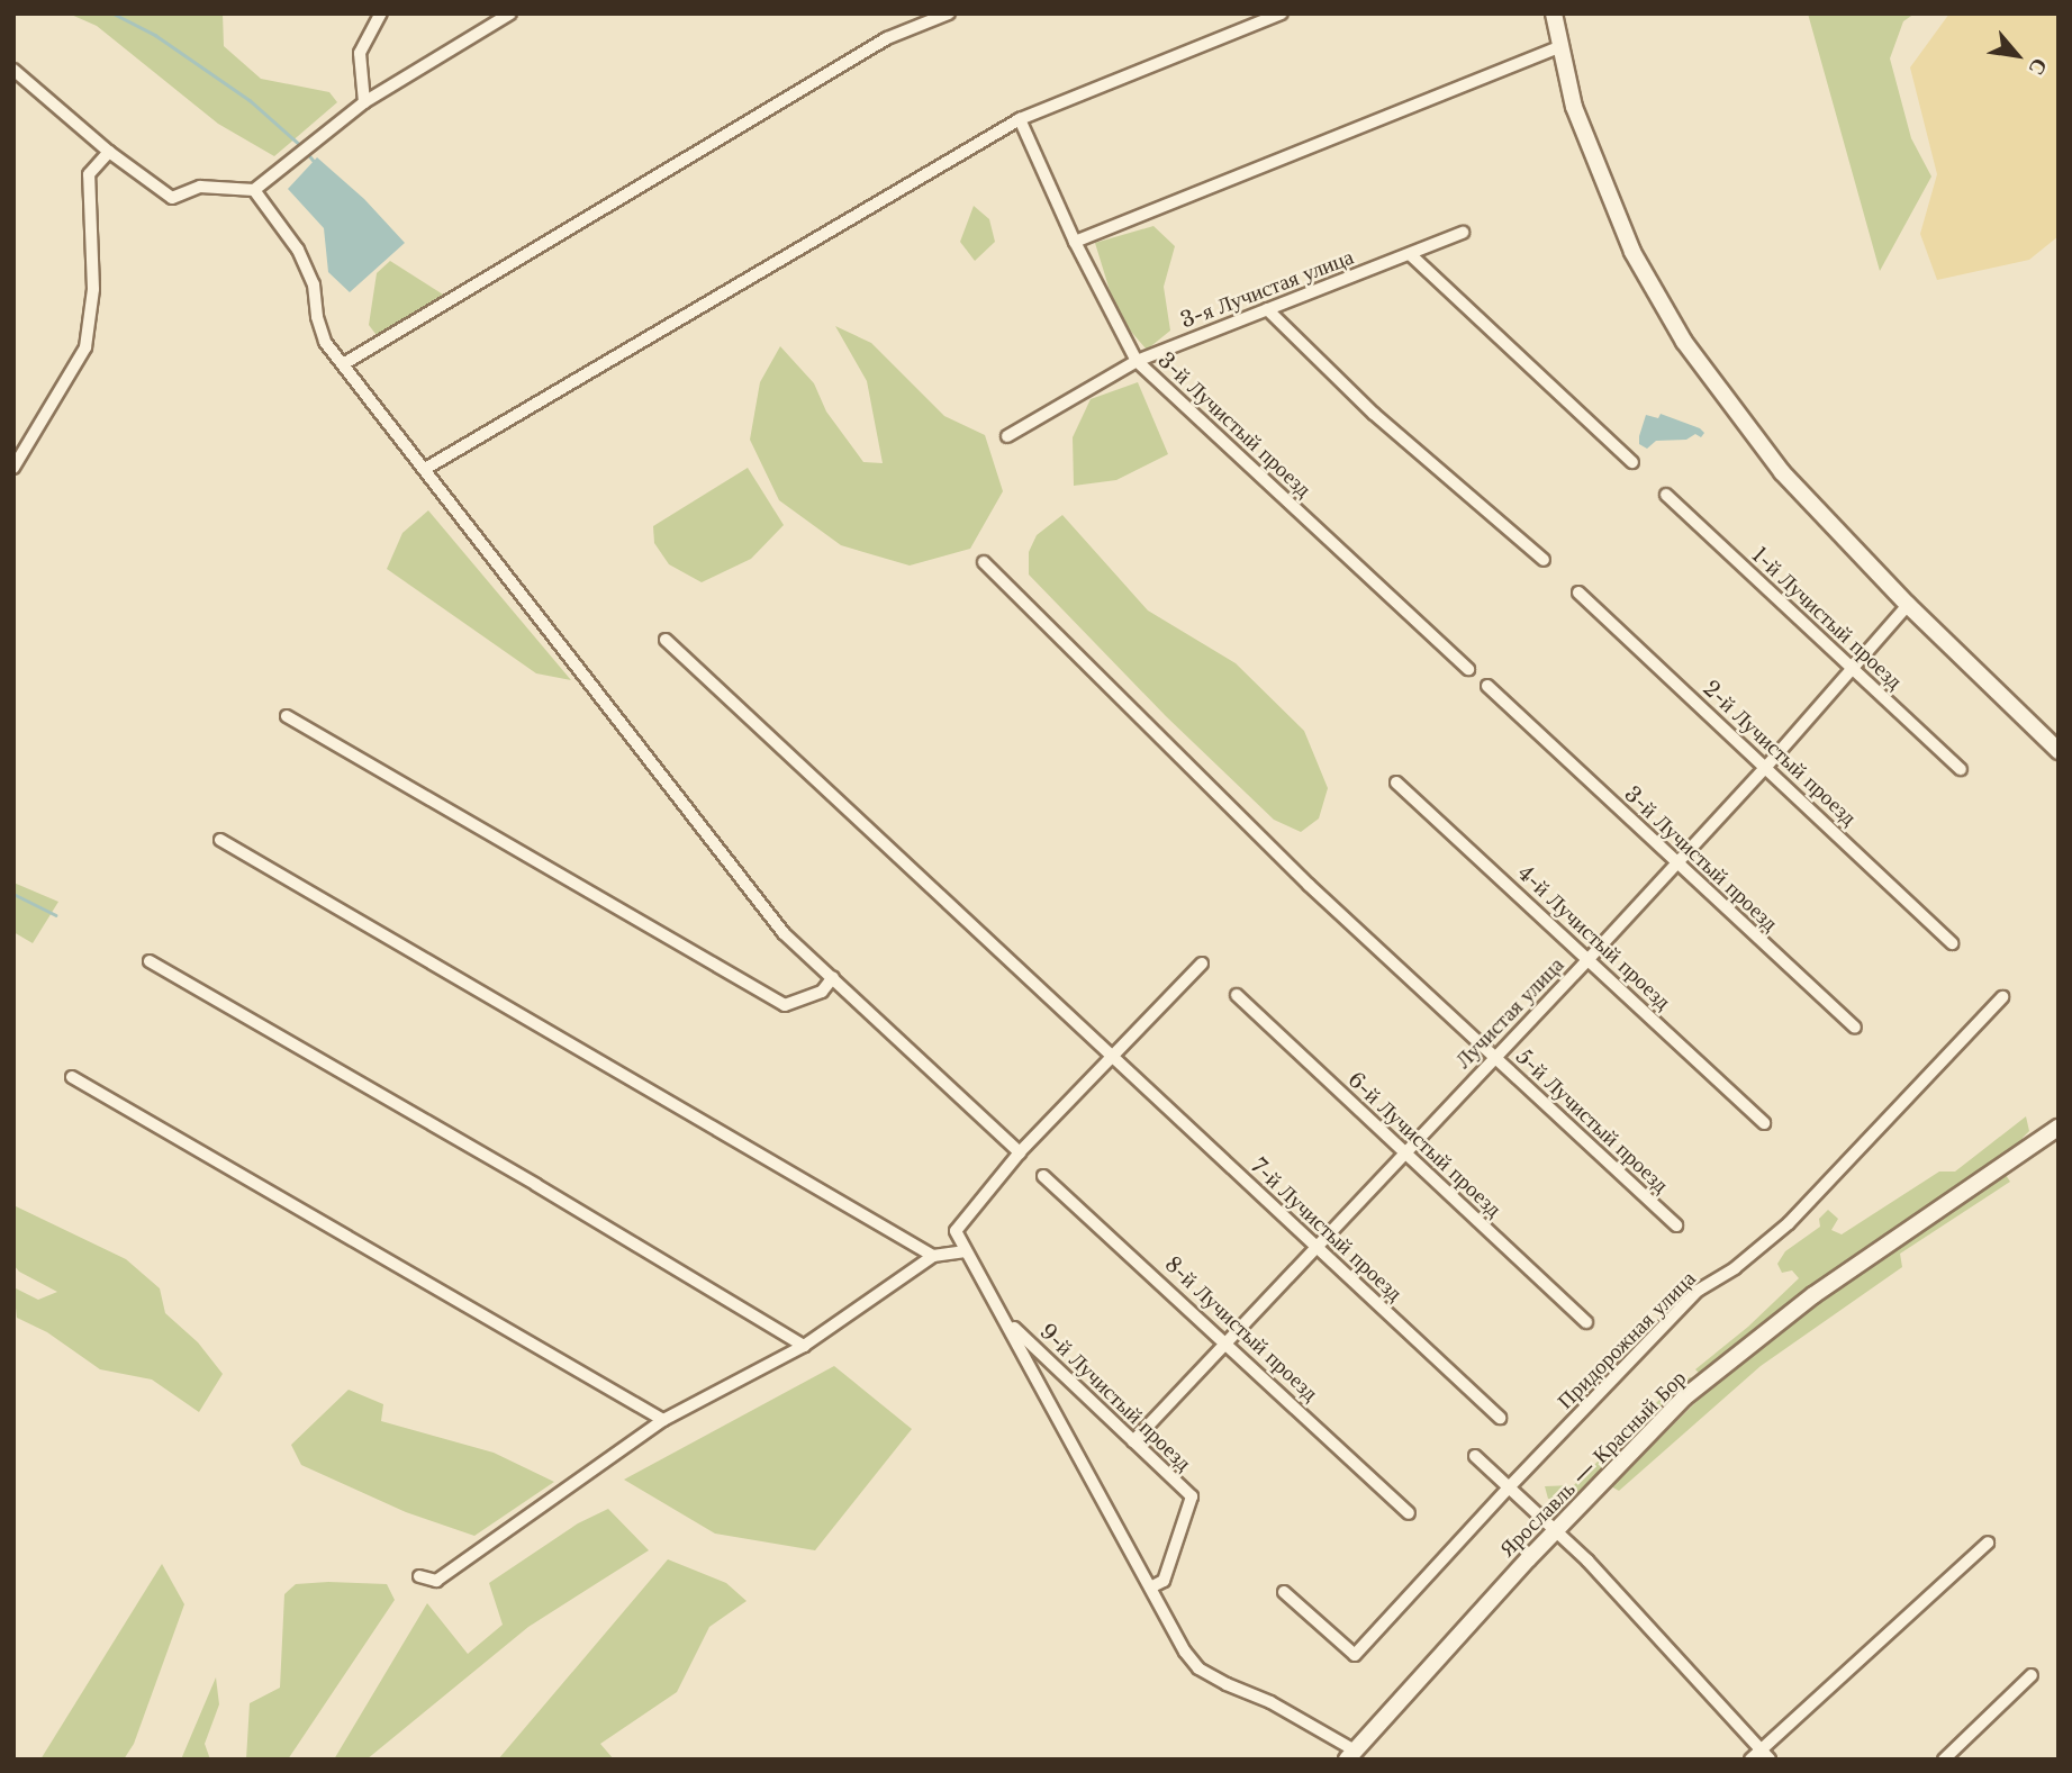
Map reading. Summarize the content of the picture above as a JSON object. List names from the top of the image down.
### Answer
{
  "streets": {
    "street": [
      "3-я Лучистая улица",
      "3-й Лучистый проезд",
      "1-й Лучистый проезд",
      "2-й Лучистый проезд",
      "4-й Лучистый проезд",
      "Лучистая улица",
      "5-й Лучистый проезд",
      "6-й Лучистый проезд",
      "7-й Лучистый проезд",
      "8-й Лучистый проезд",
      "Придорожная улица",
      "9-й Лучистый проезд",
      "Ярославль — Красный Бор"
    ]
  },
  "crossings": [
    ["3-я Лучистая улица", "3-й Лучистый проезд"],
    ["3-й Лучистый проезд", "Лучистая улица"],
    ["1-й Лучистый проезд", "Лучистая улица"],
    ["2-й Лучистый проезд", "Лучистая улица"],
    ["4-й Лучистый проезд", "Лучистая улица"],
    ["Лучистая улица", "5-й Лучистый проезд"],
    ["Лучистая улица", "6-й Лучистый проезд"],
    ["Лучистая улица", "7-й Лучистый проезд"],
    ["Лучистая улица", "8-й Лучистый проезд"],
    ["Лучистая улица", "9-й Лучистый проезд"]
  ],
  "north": "bottom right"
}
